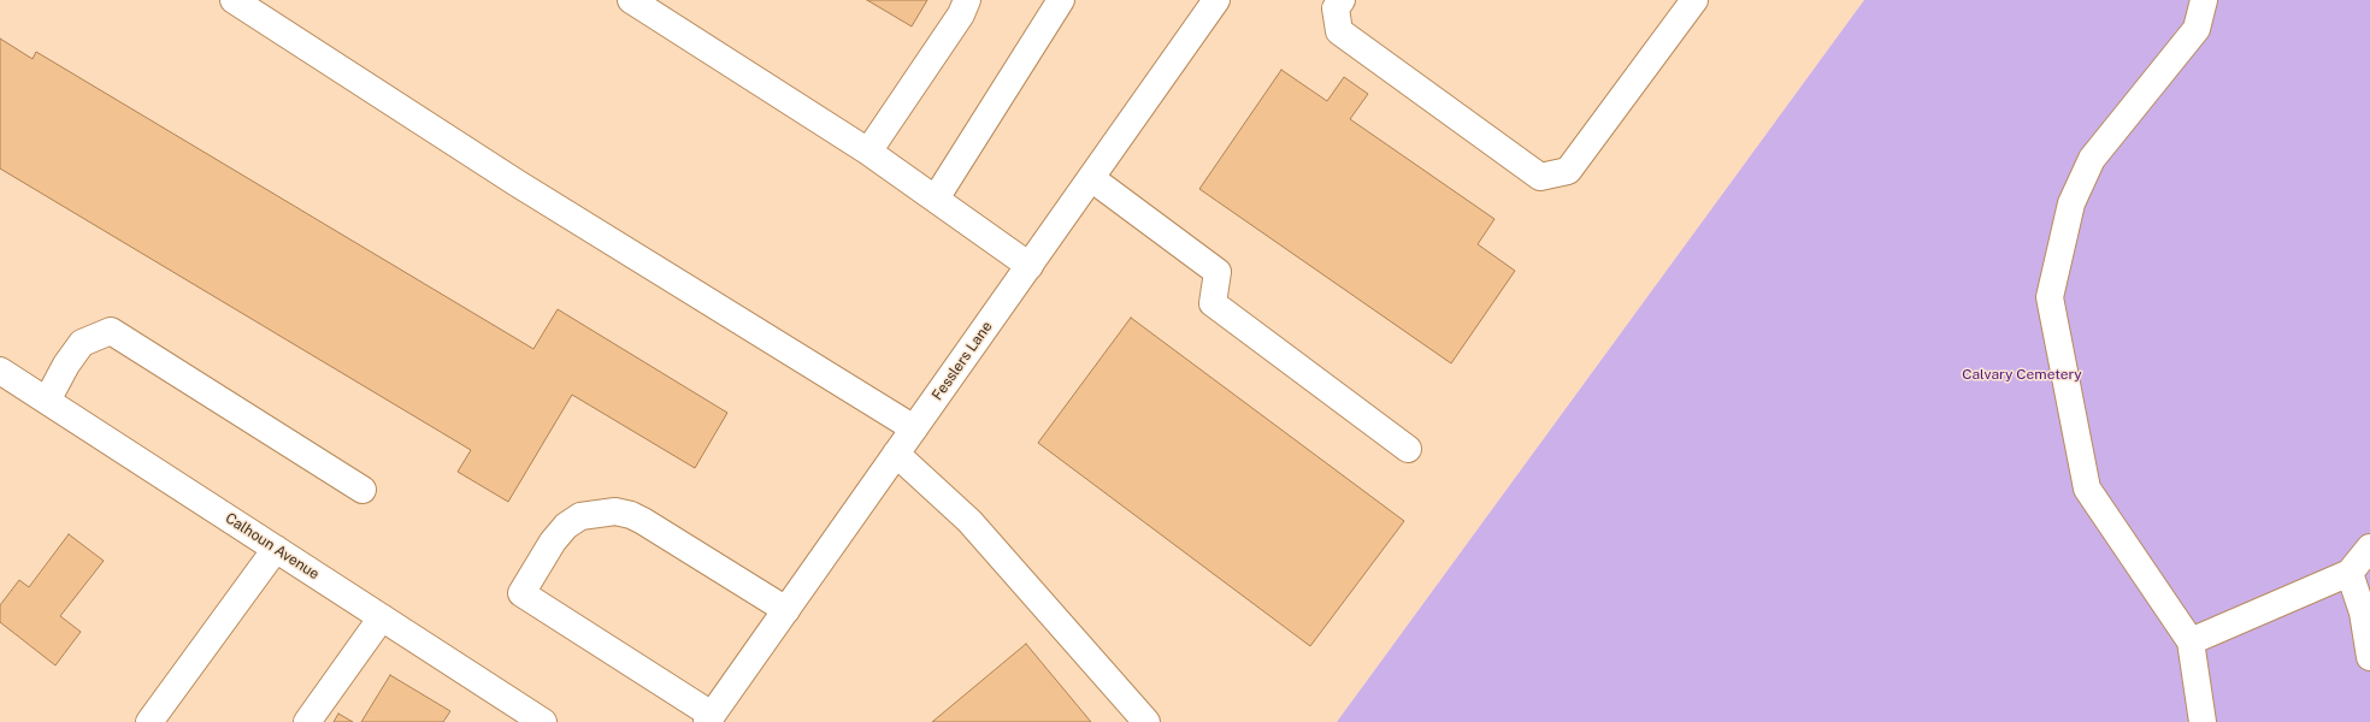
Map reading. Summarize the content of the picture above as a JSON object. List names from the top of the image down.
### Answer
{
  "streets": {
    "main road": ["Fesslers Lane", "Calhoun Avenue"]
  },
  "parks": ["Calvary Cemetery"]
}
